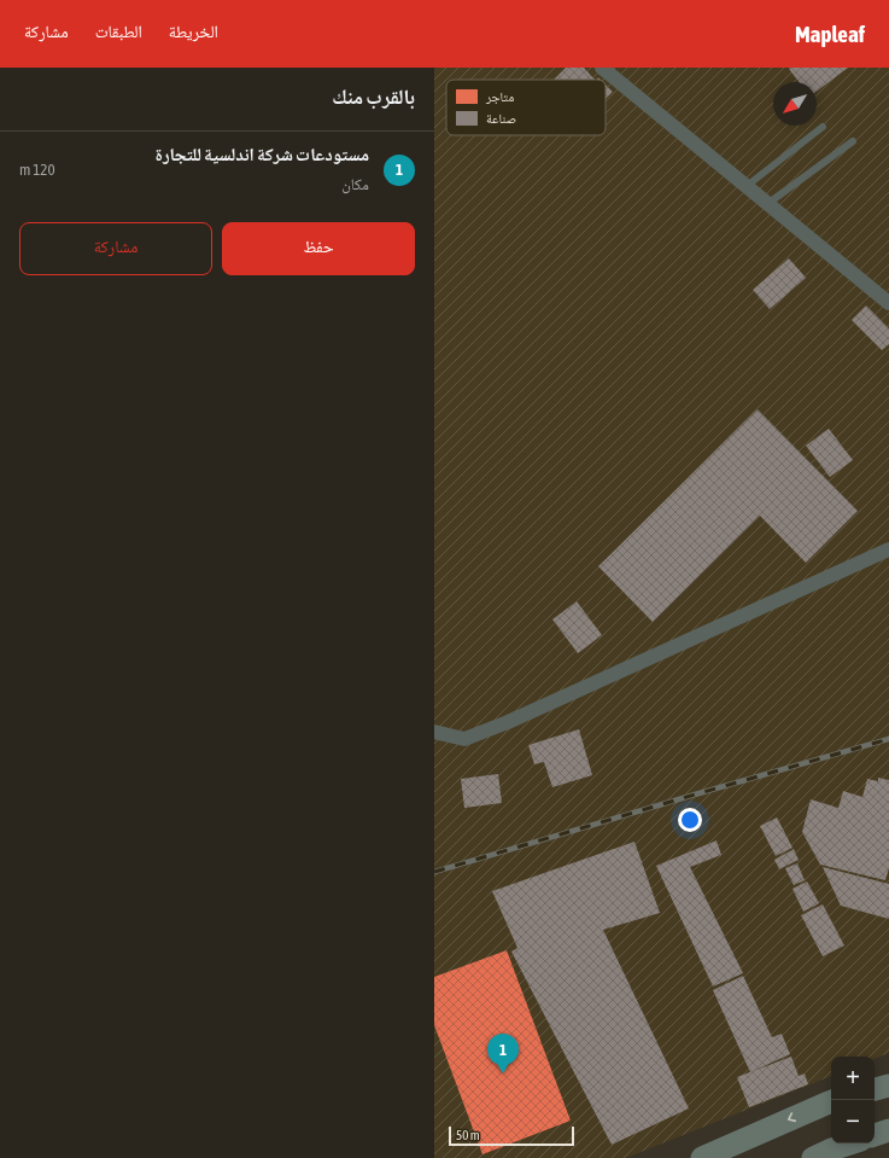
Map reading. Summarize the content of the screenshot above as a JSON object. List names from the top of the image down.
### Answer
{
  "legend": ["متاجر", "صناعة"],
  "scale_bar": "50 m",
  "north": "bottom left",
  "page": {
    "header": "Mapleaf",
    "nav": ["الخريطة", "الطبقات", "مشاركة"],
    "heading": "بالقرب منك",
    "list": [
      {
        "mark": "1",
        "name": "مستودعات شركة اندلسية للتجارة",
        "note": "مكان",
        "value": "120 m"
      }
    ],
    "buttons": ["حفظ", "مشاركة"],
    "pins": "1",
    "map_buttons": ["+", "−"],
    "scale": "50 m"
  }
}
